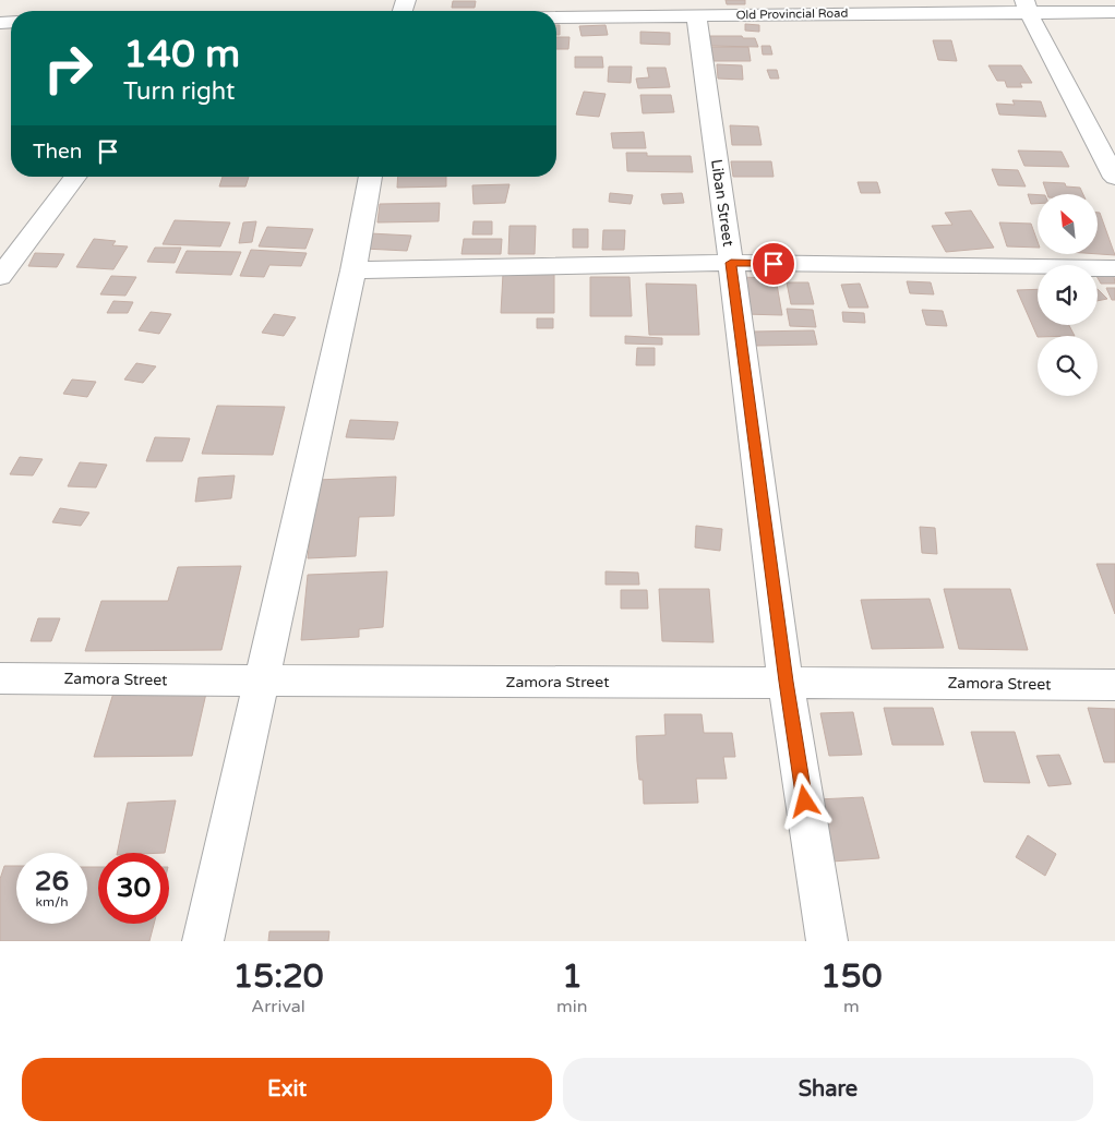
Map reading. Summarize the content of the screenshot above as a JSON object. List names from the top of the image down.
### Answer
{
  "streets": {
    "street": ["Old Provincial Road", "Liban Street", "Zamora Street"]
  },
  "crossings": [
    ["Old Provincial Road", "Liban Street"],
    ["Liban Street", "Zamora Street"]
  ],
  "north": "top left",
  "page": {
    "turn": ["140 m", "Turn right"],
    "then": "Then",
    "speed": "26 km/h",
    "limit": "30",
    "eta": [
      "15:20",
      "Arrival",
      "1",
      "min",
      "150",
      "m"
    ],
    "buttons": ["Exit", "Share"]
  }
}
